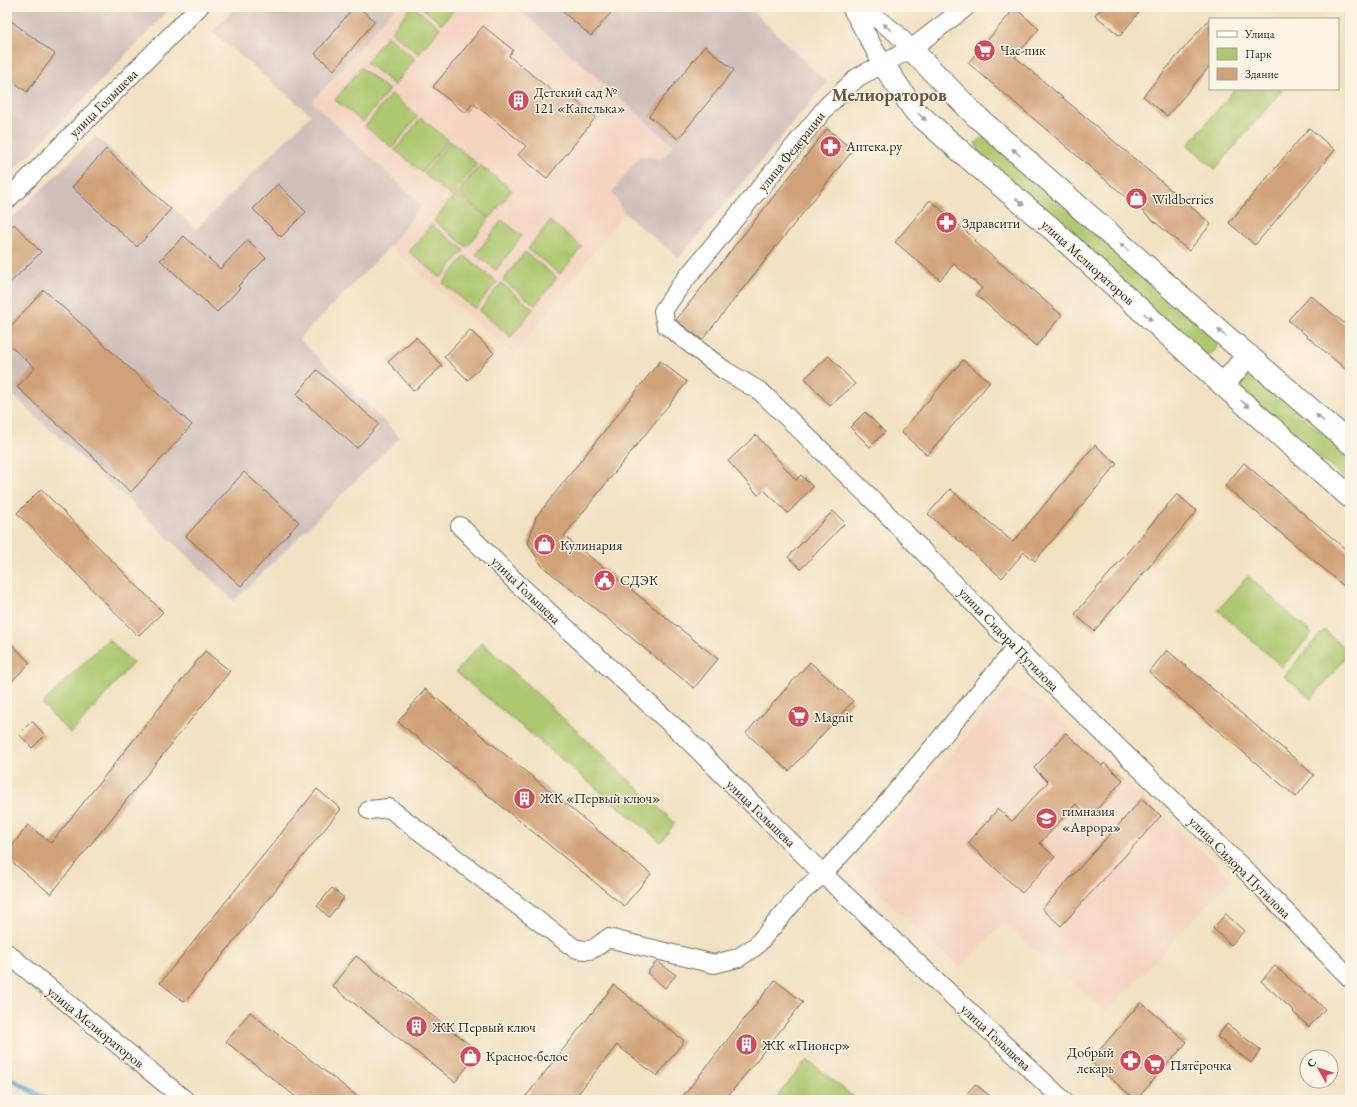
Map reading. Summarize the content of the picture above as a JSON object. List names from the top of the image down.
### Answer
{
  "streets": {
    "street": [
      "улица Голышева",
      "улица Федерации",
      "улица Мелиораторов",
      "улица Сидора Путилова"
    ]
  },
  "crossings": [
    ["улица Федерации", "улица Мелиораторов"],
    ["улица Федерации", "улица Сидора Путилова"]
  ],
  "districts": ["Мелиораторов"],
  "places": {
    "supermarket": ["Час-пик", "Magnit", "Пятёрочка"],
    "building": [
      "Детский сад № 121 «Капелька»",
      "ЖК «Первый ключ»",
      "ЖК Первый ключ",
      "ЖК «Пионер»"
    ],
    "pharmacy": ["Аптека.ру", "Здравсити", "Добрый лекарь"],
    "shop": ["Wildberries", "Кулинария", "Красное-белое"],
    "public building": ["СДЭК"],
    "school or university": ["гимназия «Аврора»"]
  },
  "legend": ["Улица", "Парк", "Здание"],
  "north": "top left"
}
